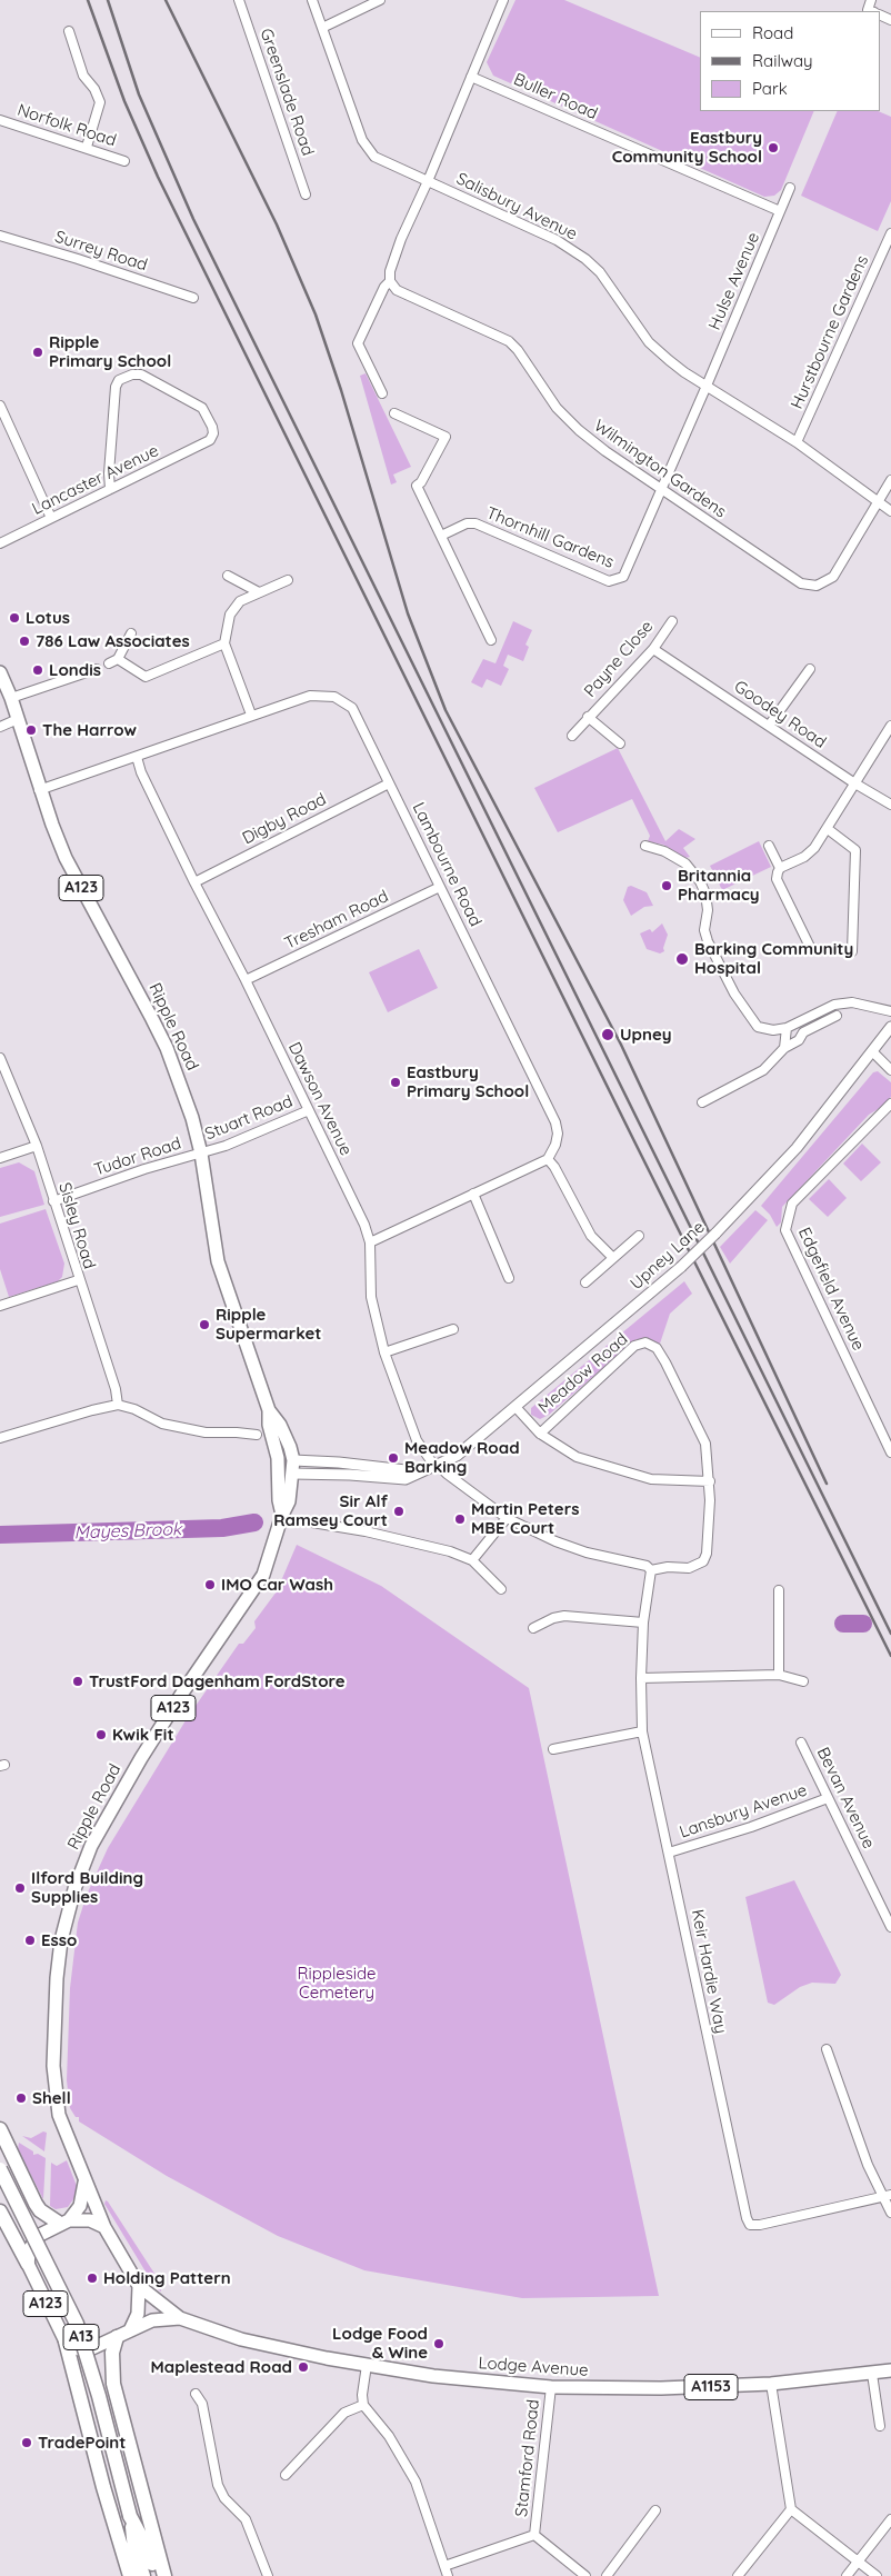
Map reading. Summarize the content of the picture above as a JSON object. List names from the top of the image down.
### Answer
{
  "streets": {
    "highway": ["A13"],
    "main road": [
      "A123",
      "Ripple Road",
      "Lodge Avenue",
      "A1153"
    ],
    "street": [
      "Greenslade Road",
      "Buller Road",
      "Norfolk Road",
      "Salisbury Avenue",
      "Surrey Road",
      "Hulse Avenue",
      "Hurstbourne Gardens",
      "Wilmington Gardens",
      "Lancaster Avenue",
      "Thornhill Gardens",
      "Payne Close",
      "Goodey Road",
      "Digby Road",
      "Lambourne Road",
      "Tresham Road",
      "Dawson Avenue",
      "Stuart Road",
      "Tudor Road",
      "Sisley Road",
      "Upney Lane",
      "Edgefield Avenue",
      "Meadow Road",
      "Bevan Avenue",
      "Lansbury Avenue",
      "Keir Hardie Way",
      "Stamford Road"
    ]
  },
  "crossings": [
    ["Buller Road", "Hulse Avenue"],
    ["Salisbury Avenue", "Hulse Avenue"],
    ["Salisbury Avenue", "Hurstbourne Gardens"],
    ["Salisbury Avenue", "Wilmington Gardens"],
    ["Salisbury Avenue", "Thornhill Gardens"],
    ["Hulse Avenue", "Thornhill Gardens"],
    ["Wilmington Gardens", "Thornhill Gardens"],
    ["Payne Close", "Goodey Road"],
    ["Digby Road", "Lambourne Road"],
    ["Digby Road", "Dawson Avenue"],
    ["Lambourne Road", "Tresham Road"],
    ["Lambourne Road", "Ripple Road"],
    ["Lambourne Road", "Dawson Avenue"],
    ["A123", "Ripple Road"],
    ["A123", "A13"],
    ["A123", "Lodge Avenue"],
    ["Tresham Road", "Dawson Avenue"],
    ["Ripple Road", "Stuart Road"],
    ["Ripple Road", "Tudor Road"],
    ["Ripple Road", "Upney Lane"],
    ["Ripple Road", "A13"],
    ["Ripple Road", "Lodge Avenue"],
    ["Dawson Avenue", "Stuart Road"],
    ["Dawson Avenue", "Upney Lane"],
    ["Dawson Avenue", "Meadow Road"],
    ["Stuart Road", "Tudor Road"],
    ["Tudor Road", "Sisley Road"],
    ["Upney Lane", "Meadow Road"],
    ["Meadow Road", "Keir Hardie Way"],
    ["Bevan Avenue", "Lansbury Avenue"],
    ["Lansbury Avenue", "Keir Hardie Way"],
    ["A13", "Lodge Avenue"],
    ["Lodge Avenue", "Stamford Road"]
  ],
  "water": ["Mayes Brook"],
  "parks": ["Rippleside Cemetery"],
  "places": [
    "Eastbury Community School",
    "Ripple Primary School",
    "Lotus",
    "786 Law Associates",
    "Londis",
    "The Harrow",
    "Britannia Pharmacy",
    "Barking Community Hospital",
    "Upney",
    "Eastbury Primary School",
    "Ripple Supermarket",
    "Meadow Road Barking",
    "Sir Alf Ramsey Court",
    "Martin Peters MBE Court",
    "IMO Car Wash",
    "TrustFord Dagenham FordStore",
    "Kwik Fit",
    "Ilford Building Supplies",
    "Esso",
    "Shell",
    "Holding Pattern",
    "Lodge Food & Wine",
    "Maplestead Road",
    "TradePoint"
  ],
  "legend": ["Road", "Railway", "Park"]
}
